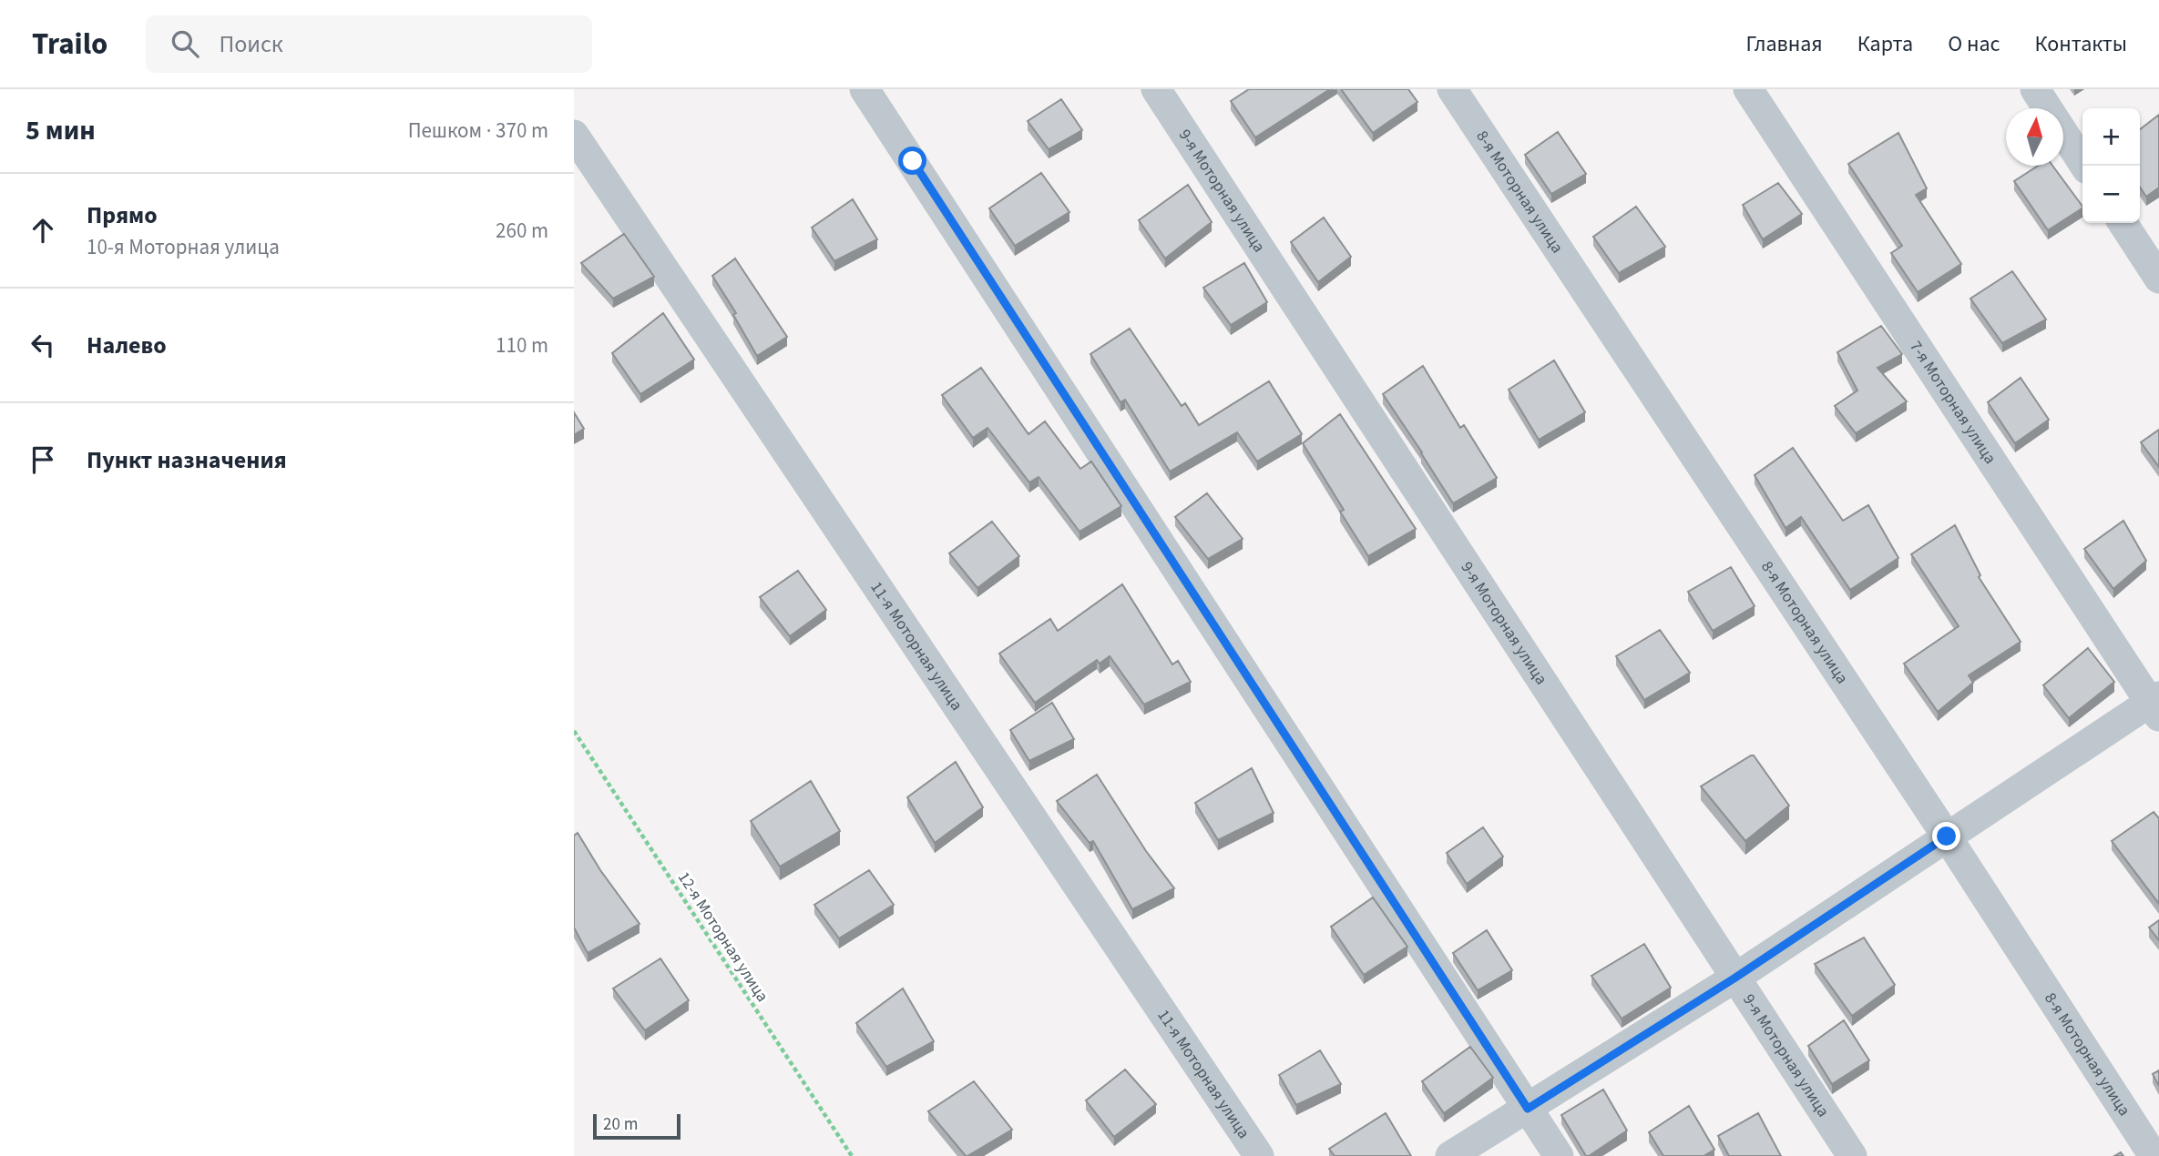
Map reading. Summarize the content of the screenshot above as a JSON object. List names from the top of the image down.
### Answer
{
  "streets": {
    "street": [
      "9-я Моторная улица",
      "8-я Моторная улица",
      "7-я Моторная улица",
      "11-я Моторная улица"
    ],
    "path": ["12-я Моторная улица"]
  },
  "scale_bar": "20 m",
  "north": "top",
  "page": {
    "header": "Trailo",
    "search": "Поиск",
    "nav": [
      "Главная",
      "Карта",
      "О нас",
      "Контакты"
    ],
    "heading": ["5 мин", "Пешком · 370 m"],
    "map_buttons": ["+", "−"],
    "list": [
      ["Прямо", "10-я Моторная улица", "260 m"],
      ["Налево", "110 m"],
      "Пункт назначения"
    ],
    "scale": "20 m"
  }
}
